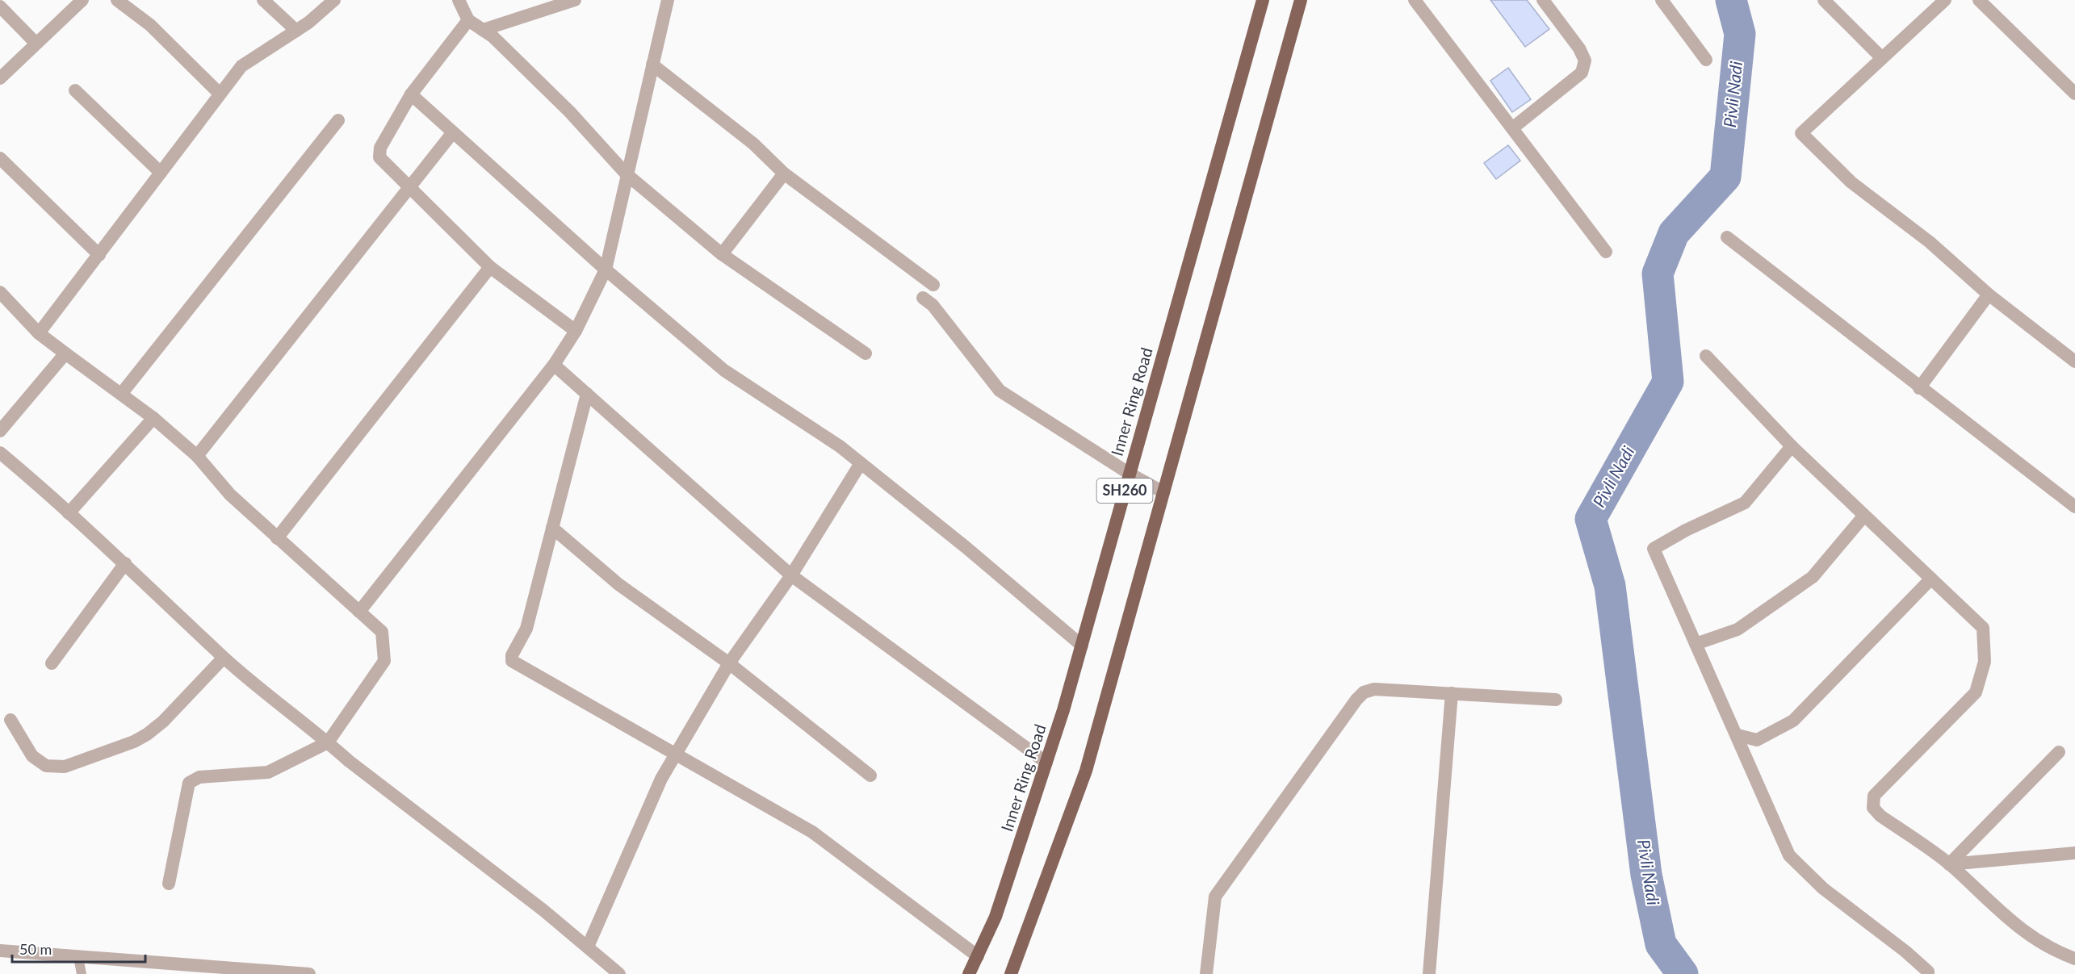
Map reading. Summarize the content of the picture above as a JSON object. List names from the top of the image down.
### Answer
{
  "streets": {
    "highway": ["Inner Ring Road", "SH260"]
  },
  "water": ["Pivli Nadi"],
  "scale_bar": "50 m"
}
